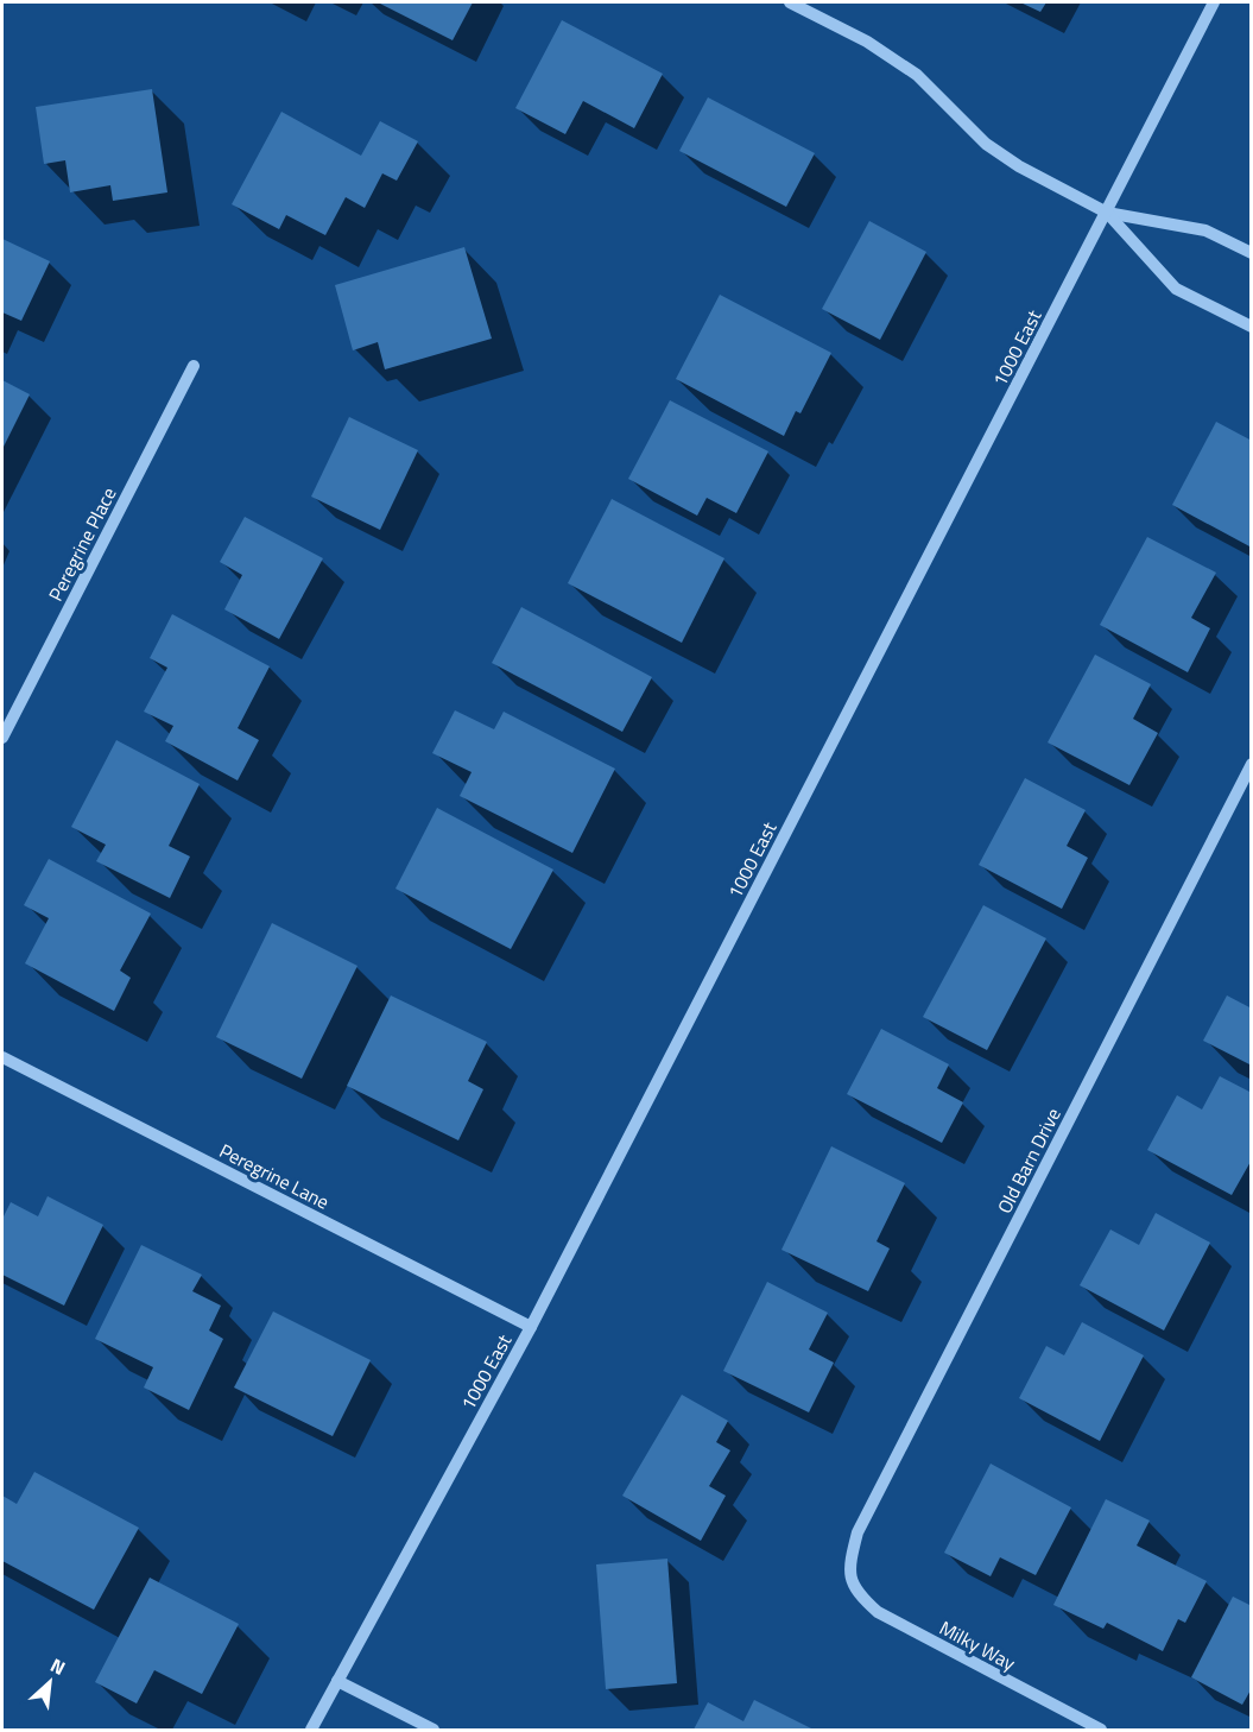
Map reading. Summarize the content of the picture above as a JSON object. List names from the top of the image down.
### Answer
{
  "streets": {
    "street": [
      "1000 East",
      "Peregrine Place",
      "Old Barn Drive",
      "Peregrine Lane",
      "Milky Way"
    ]
  },
  "crossings": [
    ["1000 East", "Peregrine Lane"],
    ["Old Barn Drive", "Milky Way"]
  ],
  "north": "top right"
}
